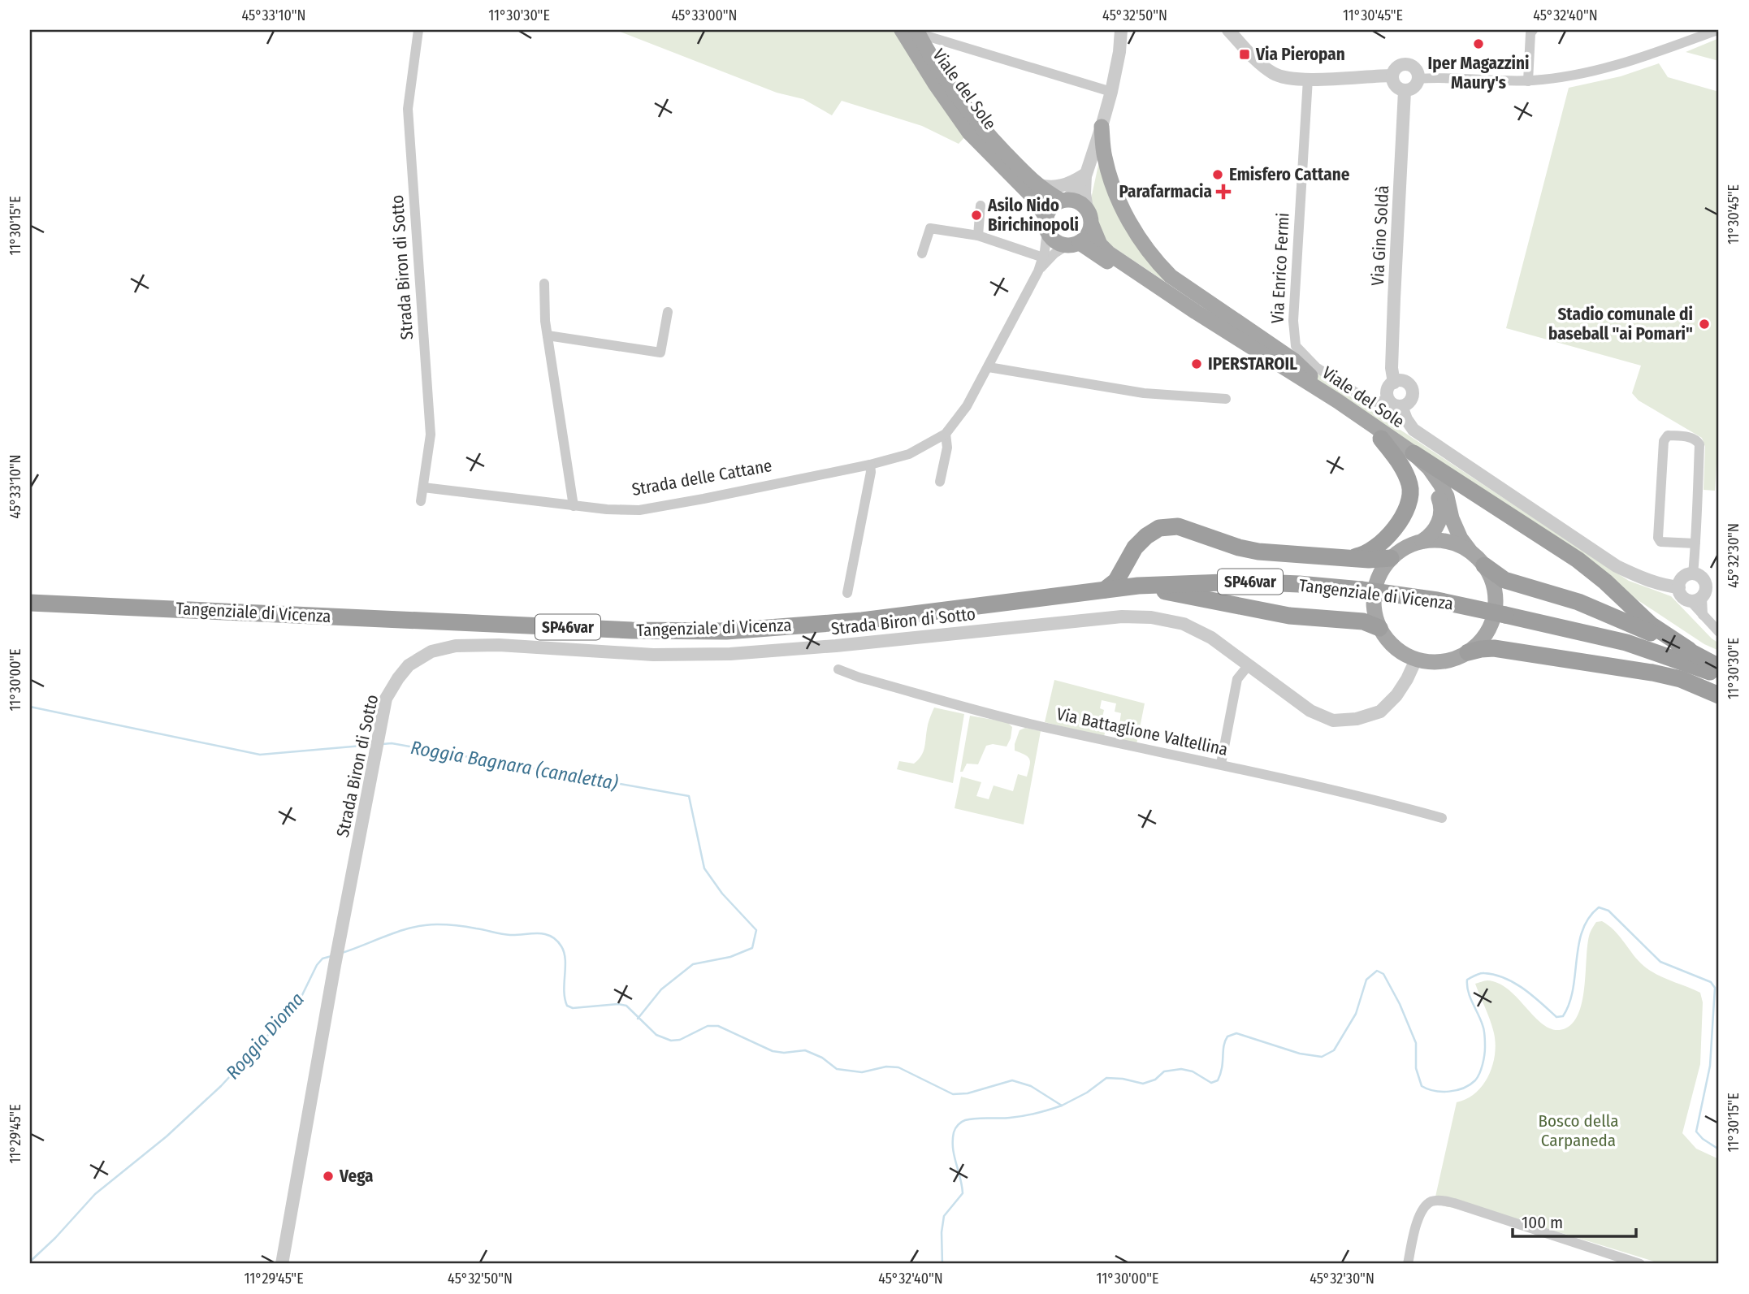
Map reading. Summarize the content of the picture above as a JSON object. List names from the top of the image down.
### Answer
{
  "streets": {
    "highway": ["SP46var", "Tangenziale di Vicenza"],
    "main road": ["Viale del Sole"],
    "street": [
      "Via Gino Soldà",
      "Strada Biron di Sotto",
      "Via Enrico Fermi",
      "Strada delle Cattane",
      "Via Battaglione Valtellina"
    ]
  },
  "crossings": [
    ["Viale del Sole", "Strada Biron di Sotto"],
    ["Viale del Sole", "Strada delle Cattane"],
    ["Via Gino Soldà", "Via Enrico Fermi"],
    ["Strada Biron di Sotto", "Strada delle Cattane"]
  ],
  "water": ["Roggia Bagnara (canaletta)", "Roggia Dioma"],
  "parks": ["Bosco della Carpaneda"],
  "places": {
    "other": [
      "Iper Magazzini Maury's",
      "Emisfero Cattane",
      "Asilo Nido Birichinopoli",
      "Stadio comunale di baseball \"ai Pomari\"",
      "IPERSTAROIL",
      "Vega"
    ],
    "transit": ["Via Pieropan"],
    "health": ["Parafarmacia"]
  },
  "scale_bar": "100 m",
  "coordinates": [
    "45°33'10\"N",
    "11°30'30\"E",
    "45°33'00\"N",
    "45°32'50\"N",
    "11°30'45\"E",
    "45°32'40\"N",
    "11°30'15\"E",
    "45°32'30\"N",
    "11°30'00\"E",
    "11°29'45\"E"
  ]
}
